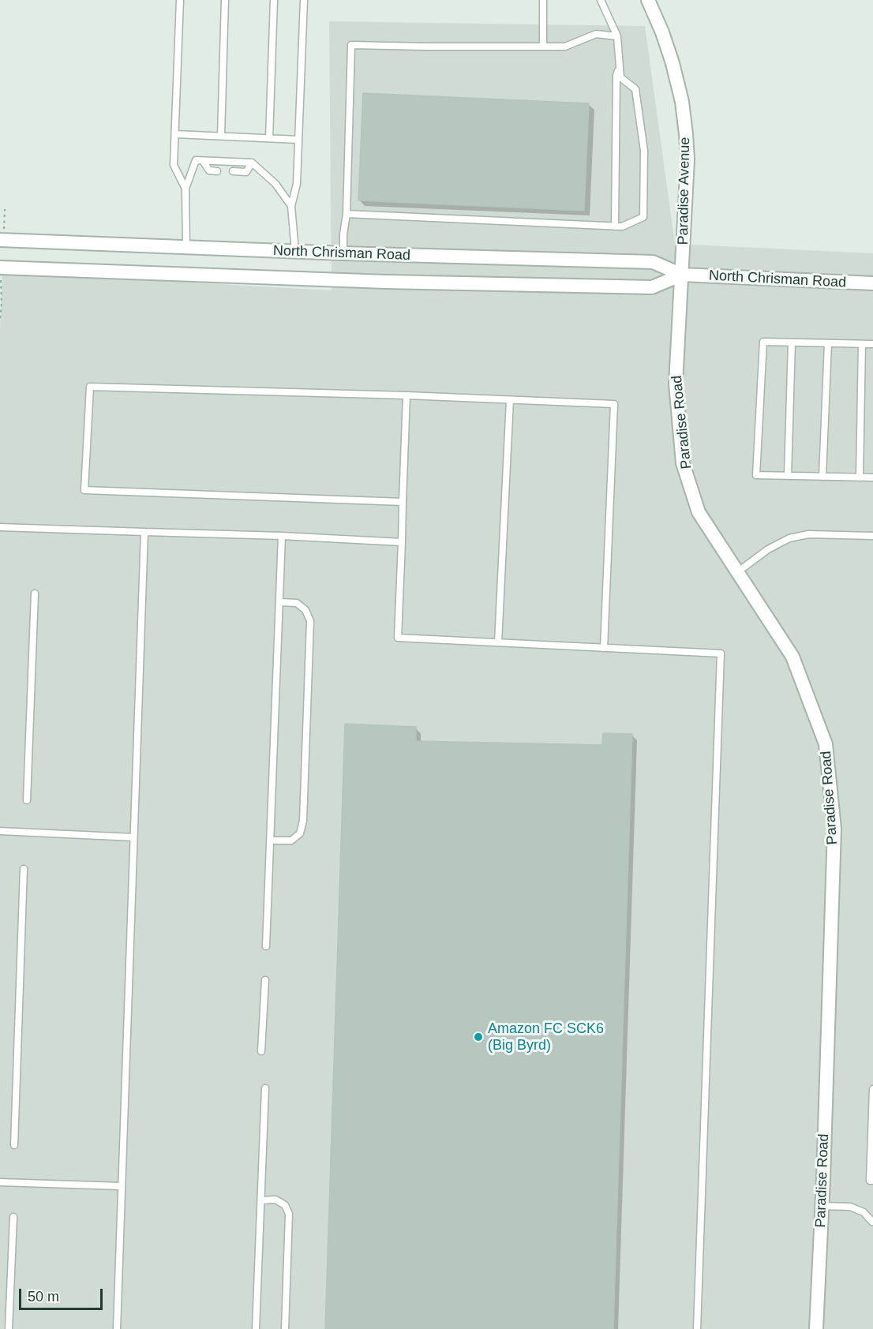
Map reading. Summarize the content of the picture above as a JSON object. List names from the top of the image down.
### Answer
{
  "streets": {
    "street": ["Paradise Avenue", "North Chrisman Road", "Paradise Road"]
  },
  "crossings": [
    ["Paradise Avenue", "North Chrisman Road"],
    ["Paradise Avenue", "Paradise Road"],
    ["North Chrisman Road", "Paradise Road"]
  ],
  "places": ["Amazon FC SCK6 (Big Byrd)"],
  "scale_bar": "50 m"
}
